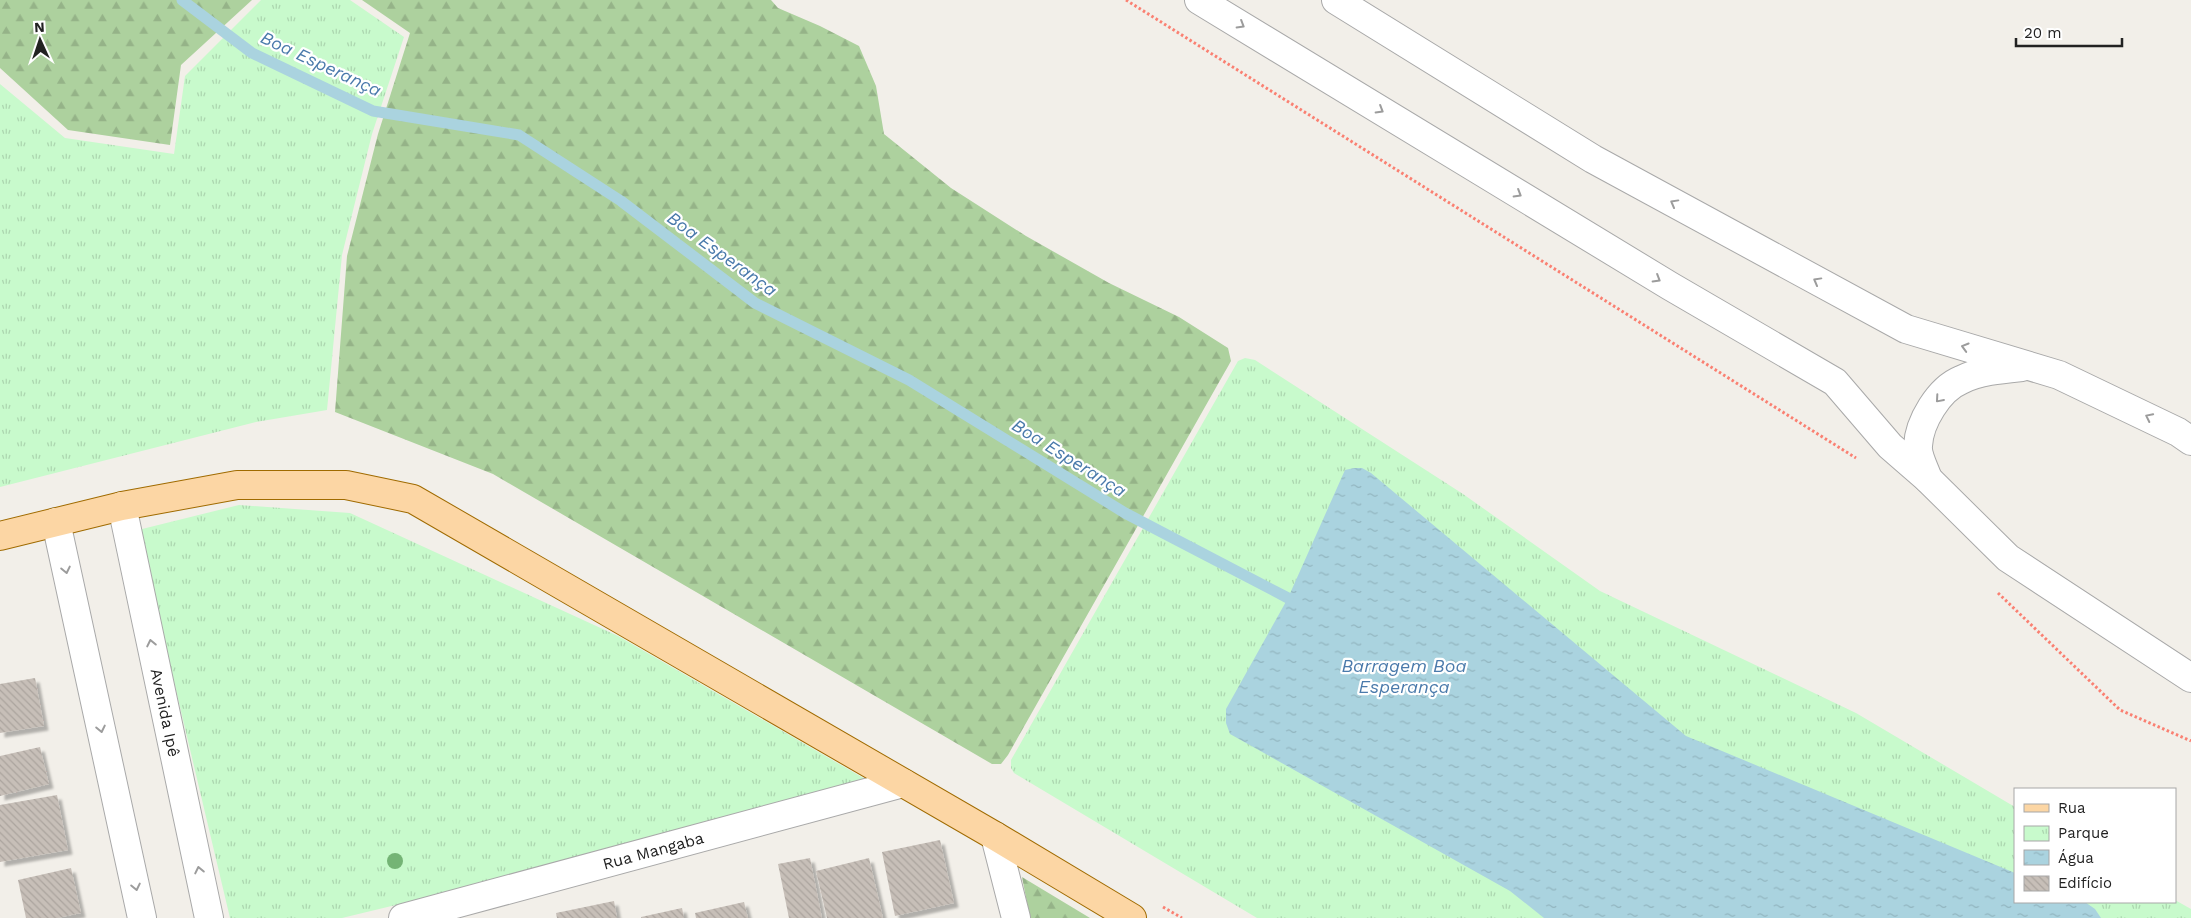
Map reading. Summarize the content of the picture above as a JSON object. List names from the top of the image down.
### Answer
{
  "streets": {
    "street": ["Avenida Ipê", "Rua Mangaba"]
  },
  "water": ["Boa Esperança", "Barragem Boa Esperança"],
  "legend": [
    "Rua",
    "Parque",
    "Água",
    "Edifício"
  ],
  "scale_bar": "20 m",
  "north": "top"
}
